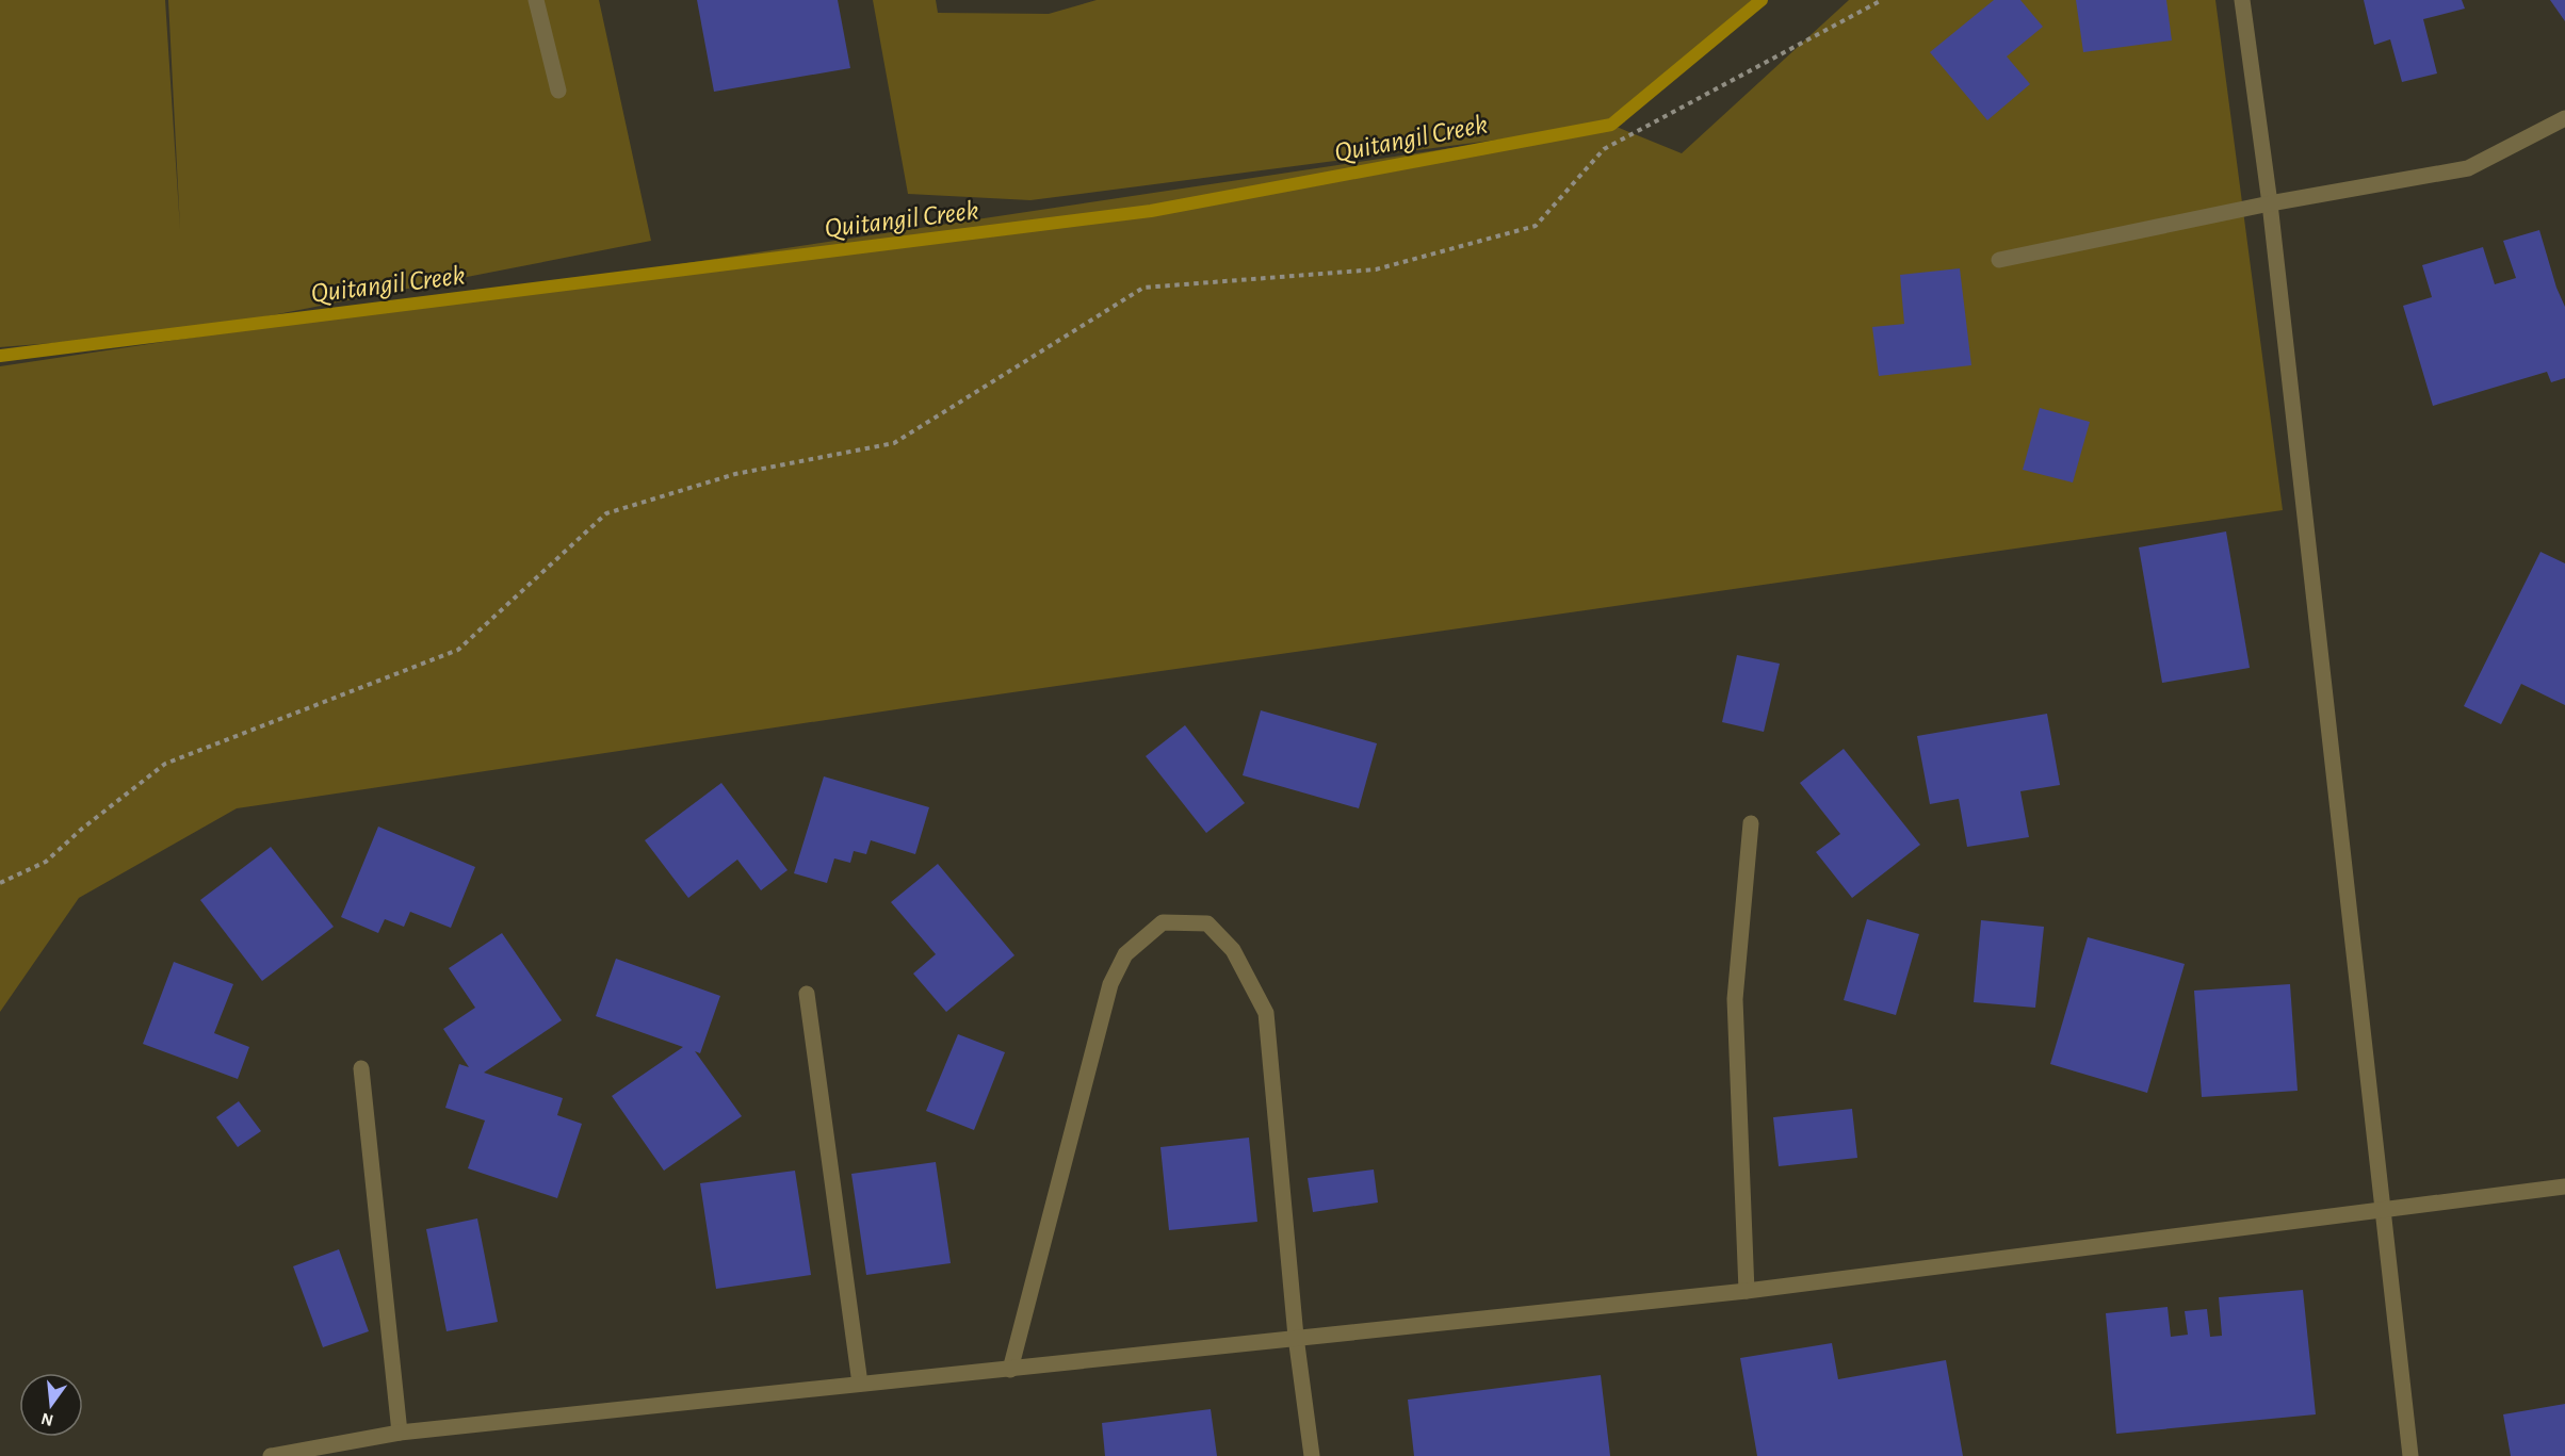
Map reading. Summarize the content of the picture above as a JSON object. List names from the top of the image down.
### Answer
{
  "water": ["Quitangil Creek"],
  "north": "bottom"
}
